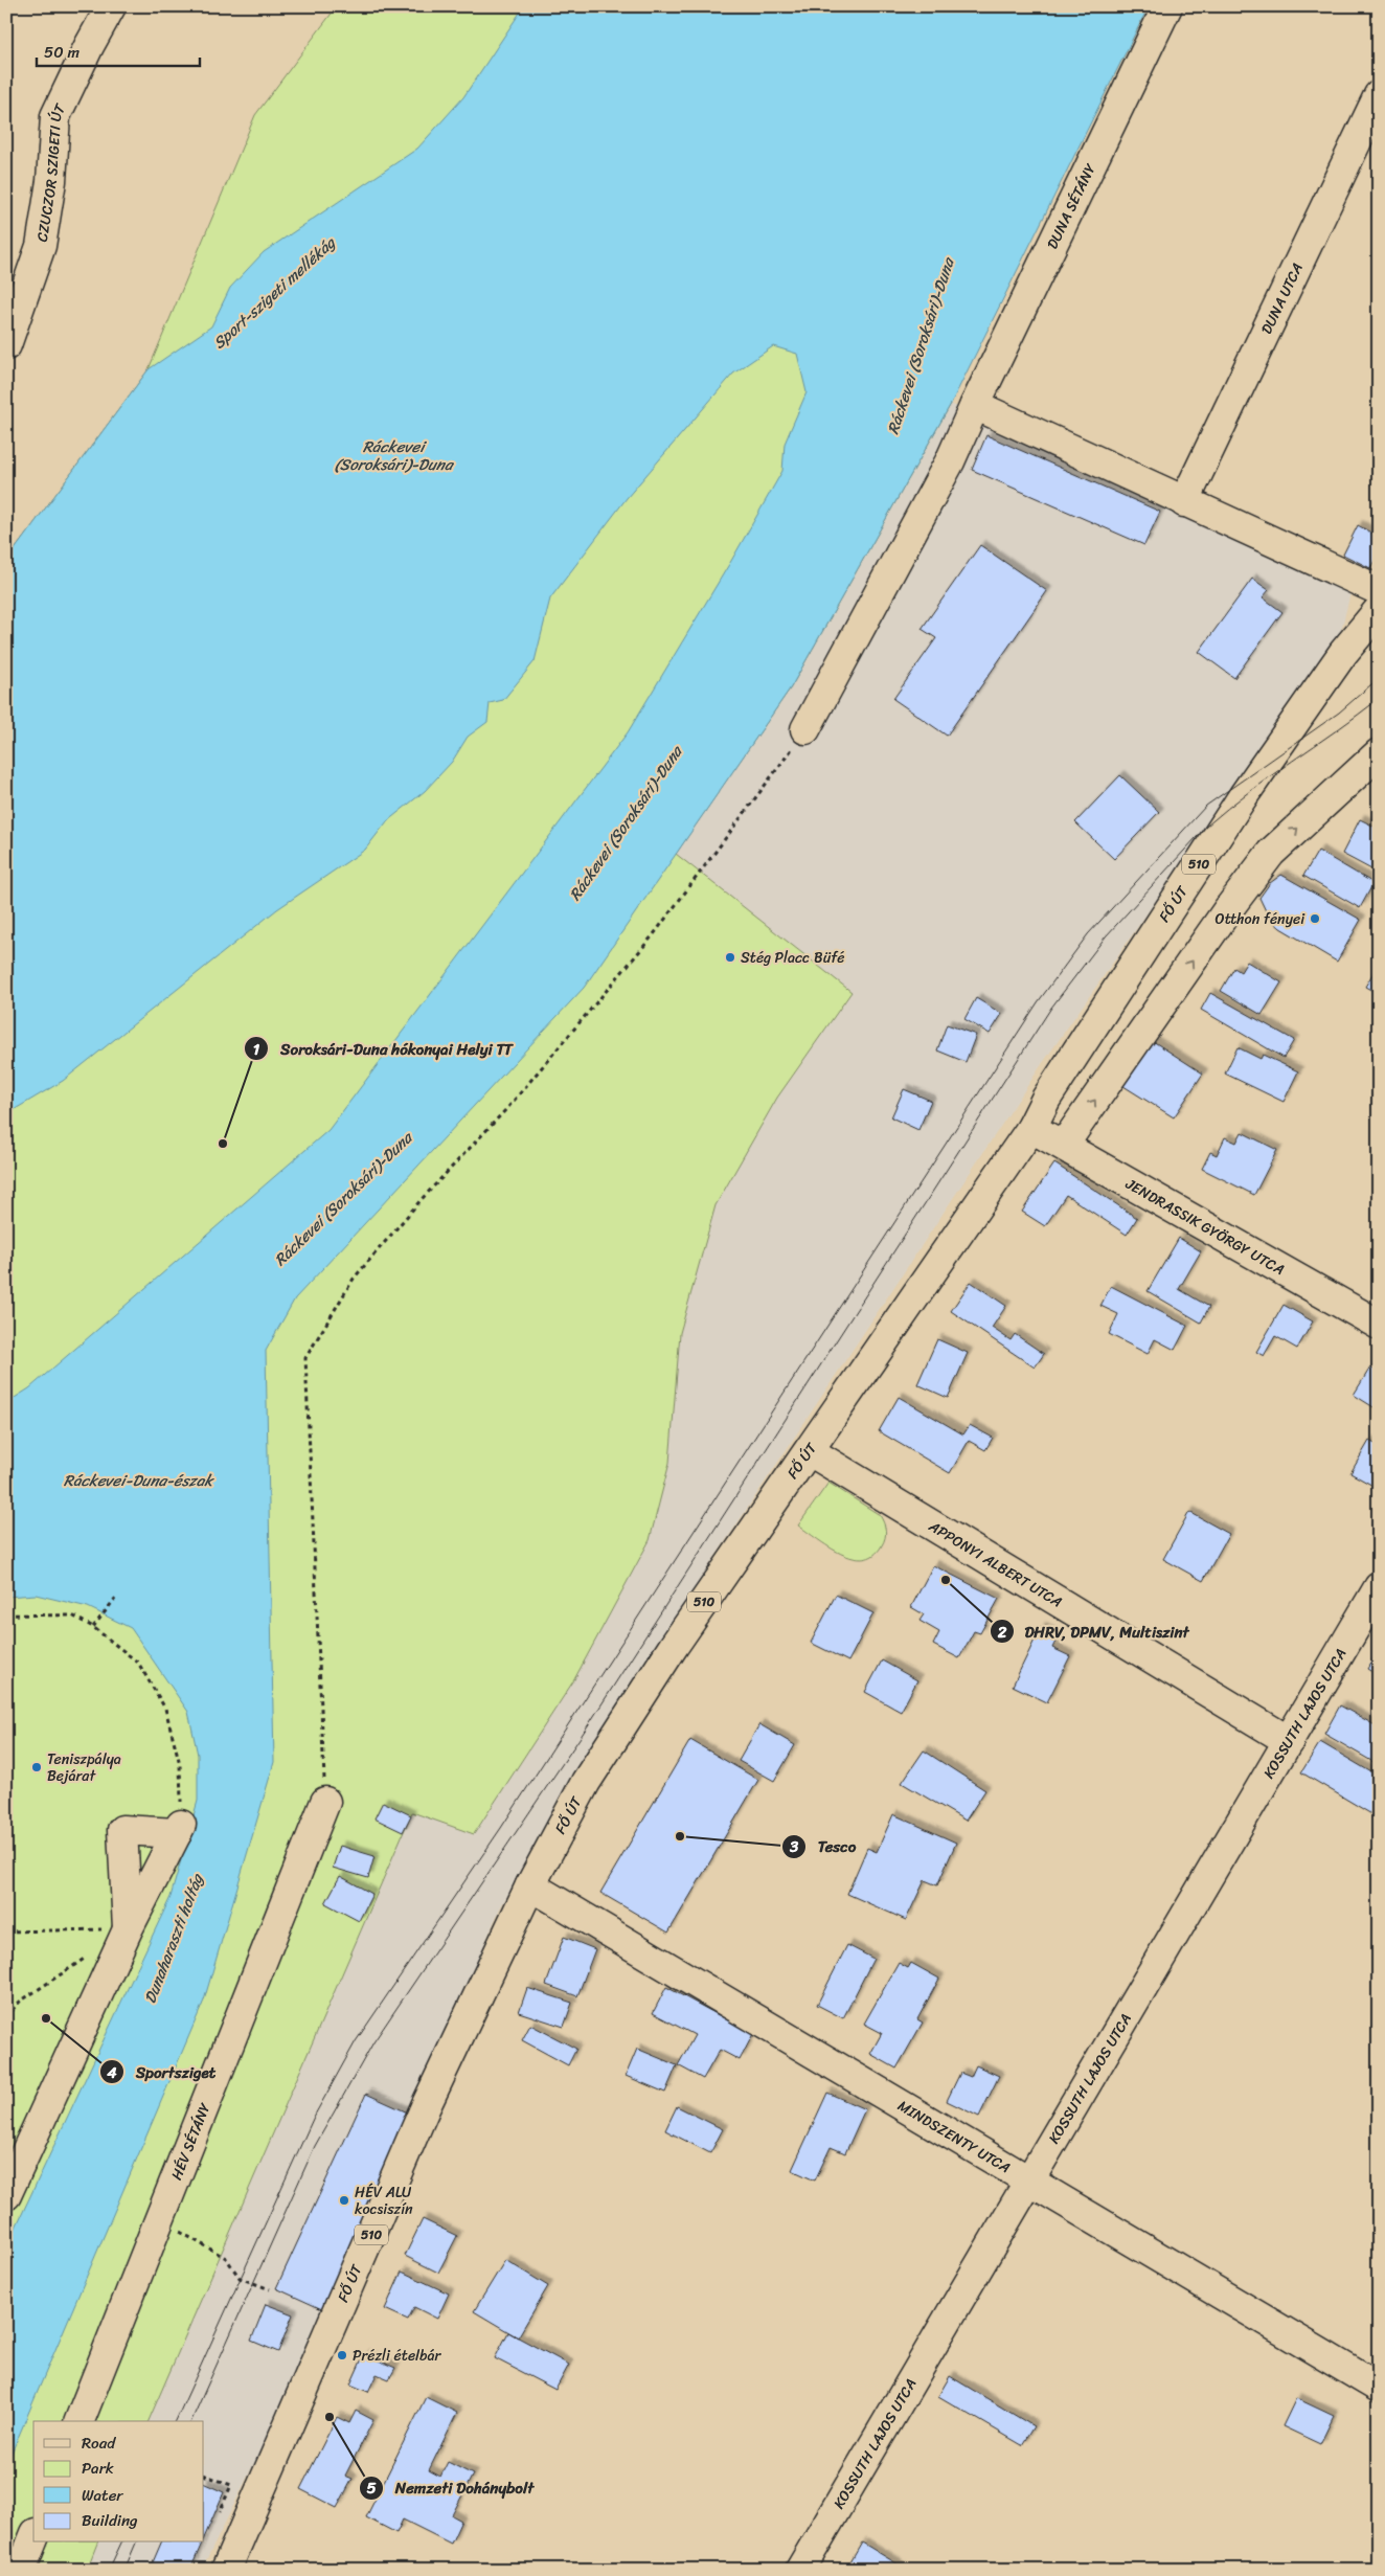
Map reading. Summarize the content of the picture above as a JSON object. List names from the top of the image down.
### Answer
{
  "streets": {
    "street": [
      "CZUCZOR SZIGETI ÚT",
      "DUNA SÉTÁNY",
      "DUNA UTCA",
      "510",
      "FŐ ÚT",
      "JENDRASSIK GYÖRGY UTCA",
      "APPONYI ALBERT UTCA",
      "KOSSUTH LAJOS UTCA",
      "MINDSZENTY UTCA",
      "HÉV SÉTÁNY"
    ]
  },
  "crossings": [
    ["FŐ ÚT", "JENDRASSIK GYÖRGY UTCA"],
    ["FŐ ÚT", "APPONYI ALBERT UTCA"],
    ["FŐ ÚT", "MINDSZENTY UTCA"],
    ["APPONYI ALBERT UTCA", "KOSSUTH LAJOS UTCA"],
    ["KOSSUTH LAJOS UTCA", "MINDSZENTY UTCA"]
  ],
  "water": [
    "Sport-szigeti mellékág",
    "Ráckevei (Soroksári)-Duna",
    "Ráckevei-Duna-észak",
    "Dunaharaszti holtág"
  ],
  "places": [
    "Otthon fényei",
    "Stég Placc Büfé",
    "Soroksári-Duna hókonyai Helyi TT",
    "DHRV, DPMV, Multiszint",
    "Teniszpálya Bejárat",
    "Tesco",
    "Sportsziget",
    "HÉV ALU kocsiszín",
    "Prézli ételbár",
    "Nemzeti Dohánybolt"
  ],
  "legend": [
    "Road",
    "Park",
    "Water",
    "Building"
  ],
  "scale_bar": "50 m"
}
